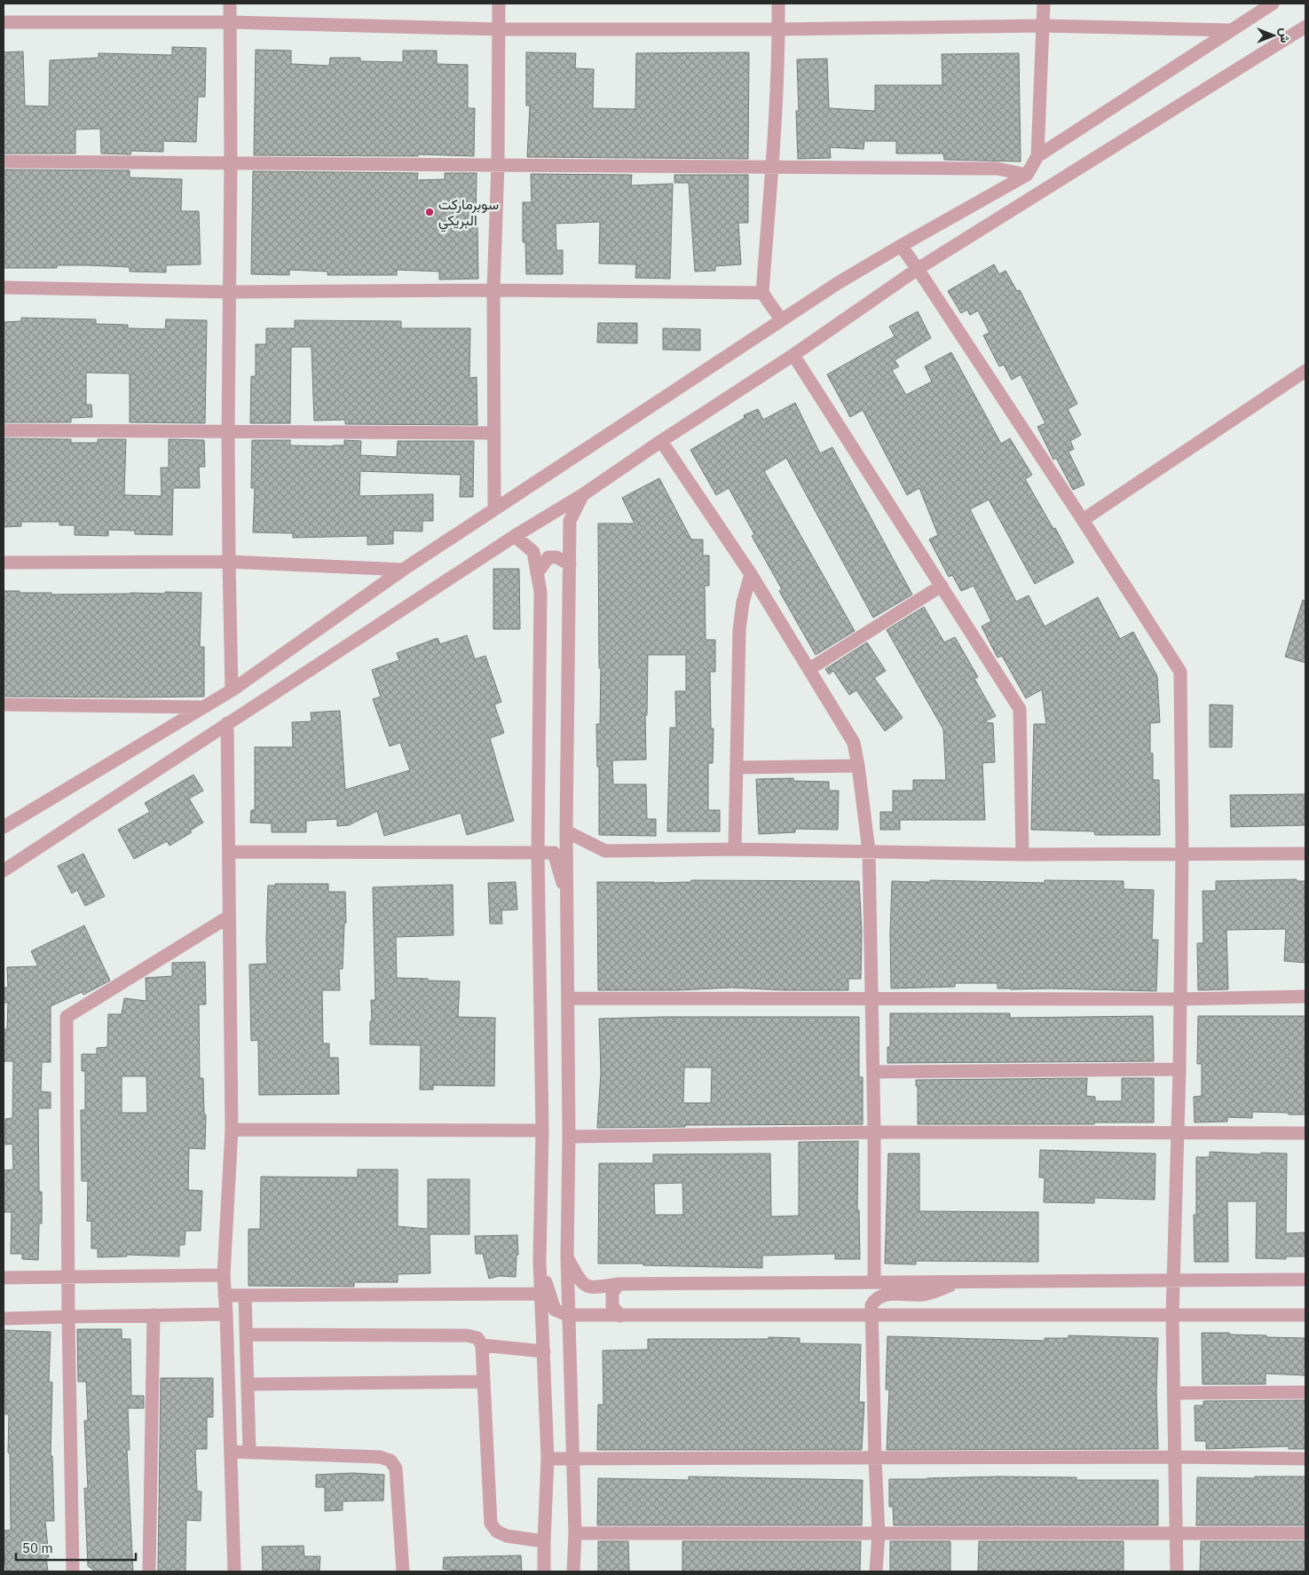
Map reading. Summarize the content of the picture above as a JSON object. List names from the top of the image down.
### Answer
{
  "places": ["سوبرماركت البريكي"],
  "scale_bar": "50 m",
  "north": "right"
}
